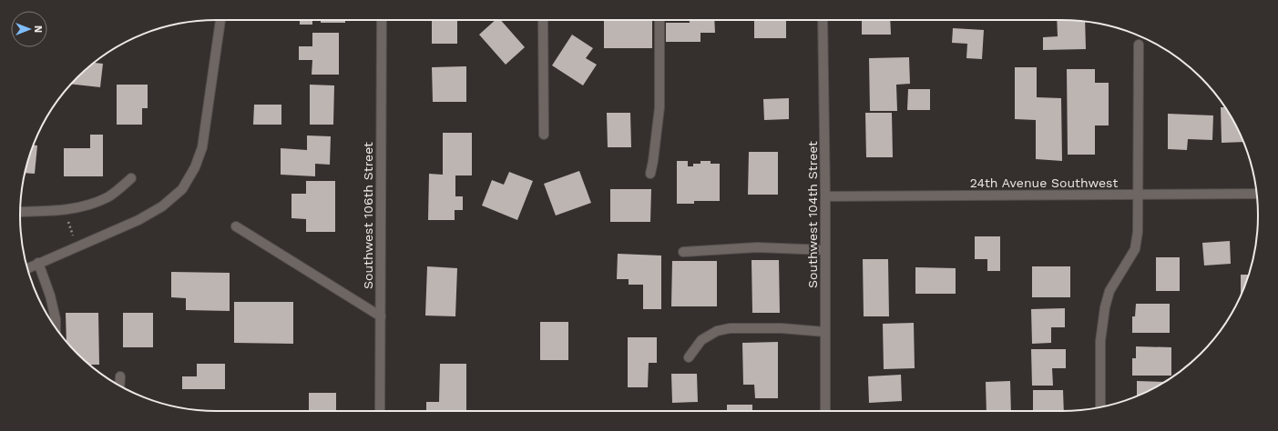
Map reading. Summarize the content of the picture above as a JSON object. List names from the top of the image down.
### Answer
{
  "streets": {
    "street": ["24th Avenue Southwest", "Southwest 104th Street", "Southwest 106th Street"]
  },
  "crossings": [
    ["24th Avenue Southwest", "Southwest 104th Street"]
  ],
  "north": "right"
}
